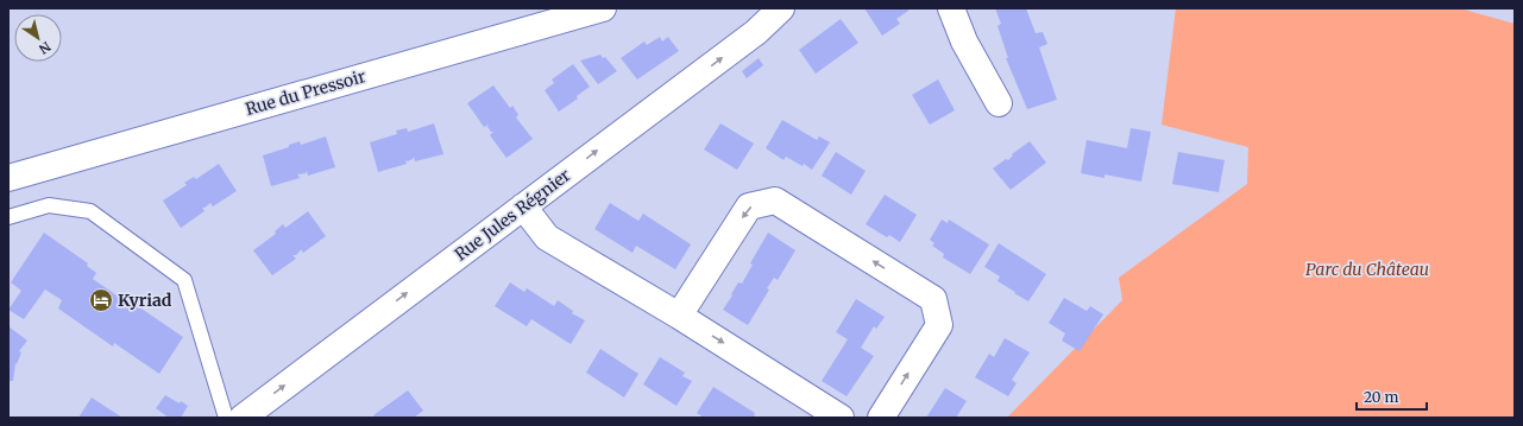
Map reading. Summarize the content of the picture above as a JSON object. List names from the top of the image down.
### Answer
{
  "streets": {
    "street": ["Rue du Pressoir", "Rue Jules Régnier"]
  },
  "one_way": ["Rue Jules Régnier"],
  "parks": ["Parc du Château"],
  "places": {
    "hotel": ["Kyriad"]
  },
  "scale_bar": "20 m",
  "north": "bottom right"
}
